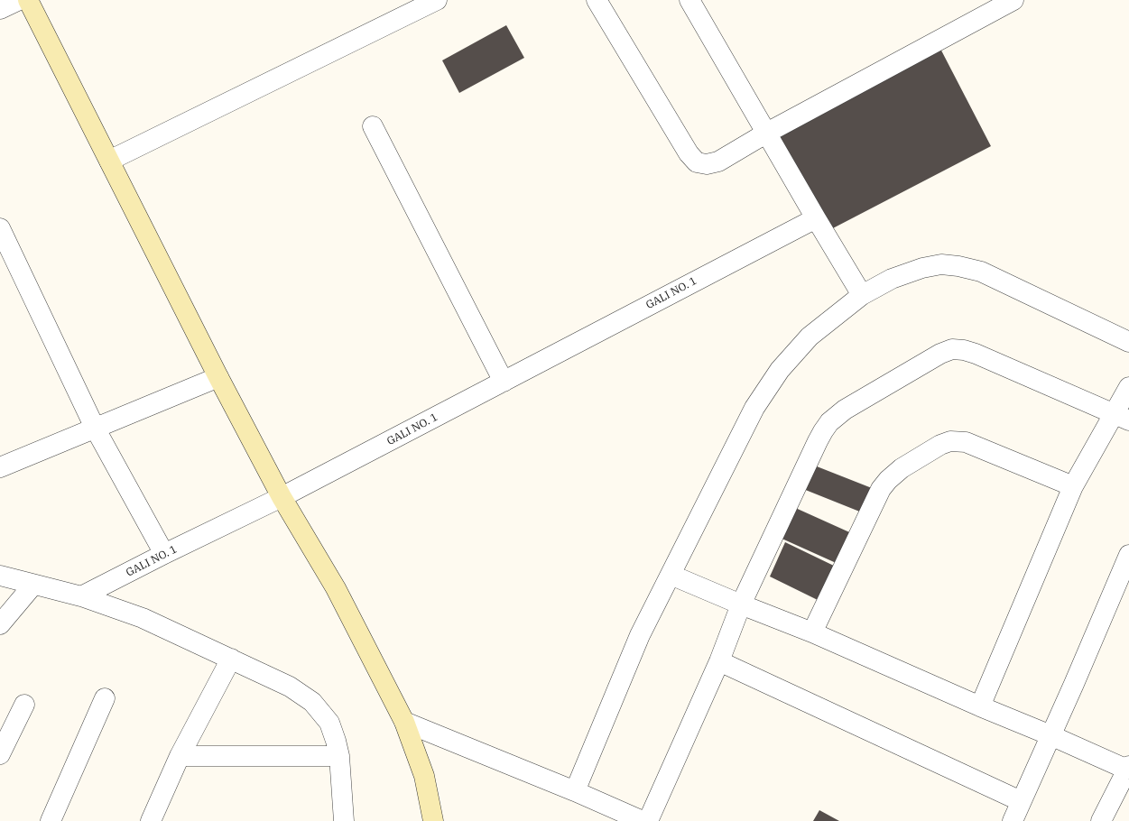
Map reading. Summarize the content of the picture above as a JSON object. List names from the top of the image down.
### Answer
{
  "streets": {
    "street": ["GALI NO. 1"]
  }
}
